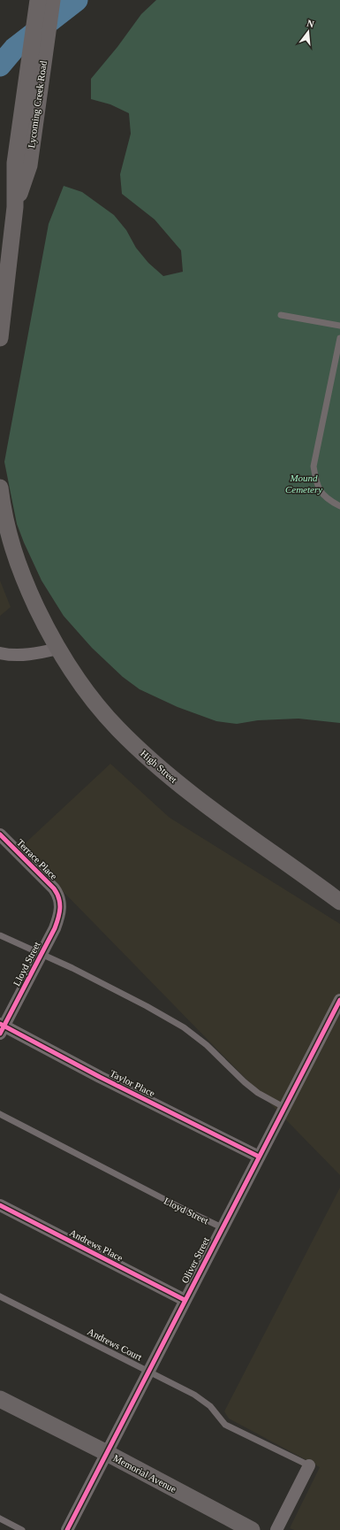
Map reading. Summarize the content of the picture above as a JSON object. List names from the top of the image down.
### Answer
{
  "streets": {
    "main road": ["Lycoming Creek Road", "High Street", "Memorial Avenue"],
    "street": [
      "Terrace Place",
      "Lloyd Street",
      "Taylor Place",
      "Andrews Place",
      "Oliver Street"
    ],
    "lane": ["Andrews Court"]
  },
  "crossings": [
    ["Terrace Place", "Lloyd Street"],
    ["Lloyd Street", "Taylor Place"],
    ["Lloyd Street", "Oliver Street"],
    ["Taylor Place", "Oliver Street"],
    ["Andrews Place", "Oliver Street"],
    ["Oliver Street", "Andrews Court"],
    ["Oliver Street", "Memorial Avenue"]
  ],
  "parks": ["Mound Cemetery"],
  "north": "top"
}
